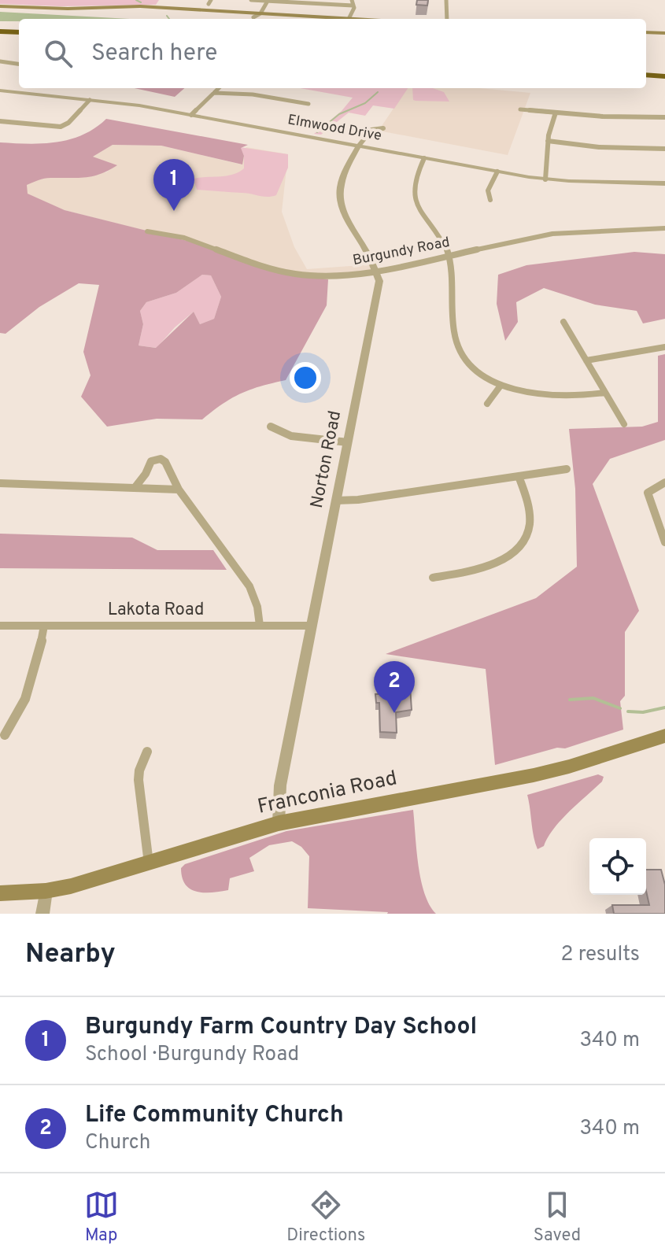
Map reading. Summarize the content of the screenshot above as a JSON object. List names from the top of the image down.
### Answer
{
  "streets": {
    "main road": ["Franconia Road"],
    "street": [
      "Elmwood Drive",
      "Burgundy Road",
      "Norton Road",
      "Lakota Road"
    ]
  },
  "crossings": [
    ["Burgundy Road", "Norton Road"],
    ["Norton Road", "Lakota Road"],
    ["Norton Road", "Franconia Road"]
  ],
  "page": {
    "search": "Search here",
    "pins": ["1", "2"],
    "heading": ["Nearby", "2 results"],
    "list": [
      {
        "mark": "1",
        "name": "Burgundy Farm Country Day School",
        "note": "School · Burgundy Road",
        "value": "340 m"
      },
      {
        "mark": "2",
        "name": "Life Community Church",
        "note": "Church",
        "value": "340 m"
      }
    ],
    "nav": ["Map", "Directions", "Saved"]
  }
}
